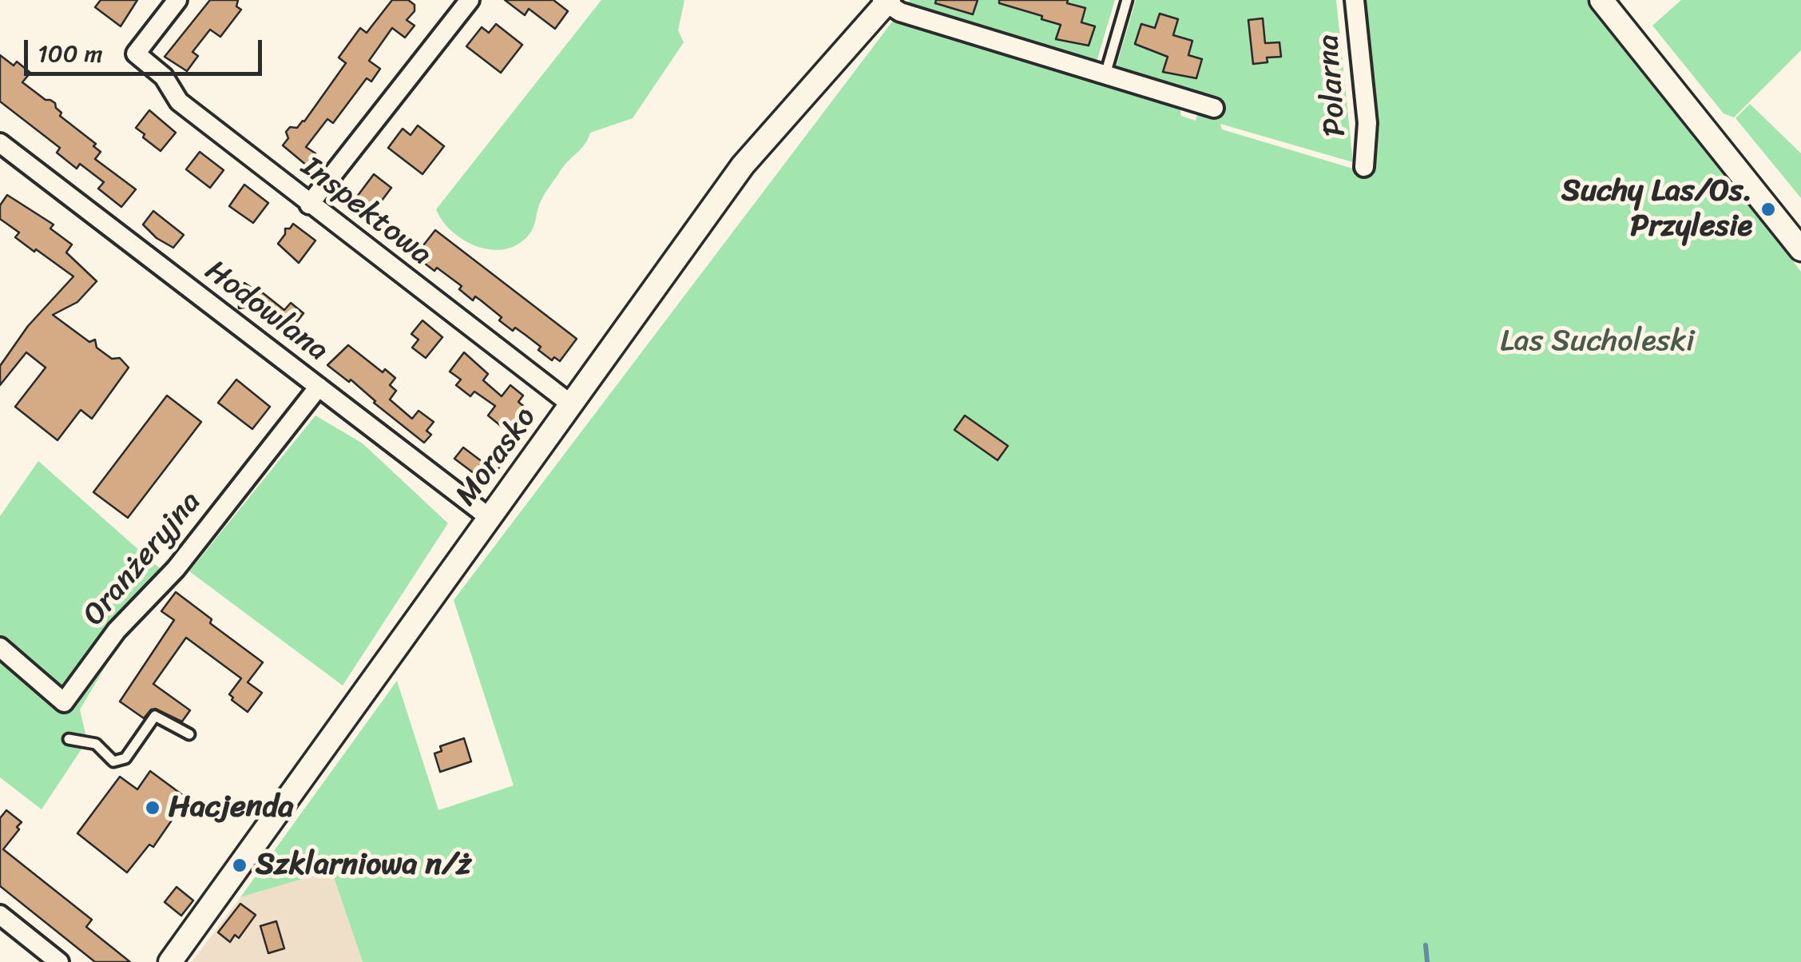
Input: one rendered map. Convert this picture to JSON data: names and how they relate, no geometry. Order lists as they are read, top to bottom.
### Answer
{
  "streets": {
    "street": [
      "Polarna",
      "Inspektowa",
      "Hodowlana",
      "Morasko",
      "Oranżeryjna"
    ]
  },
  "crossings": [
    ["Inspektowa", "Morasko"],
    ["Hodowlana", "Morasko"],
    ["Hodowlana", "Oranżeryjna"]
  ],
  "parks": ["Las Sucholeski"],
  "places": ["Suchy Las/Os. Przylesie", "Hacjenda", "Szklarniowa n/ż"],
  "scale_bar": "100 m"
}
